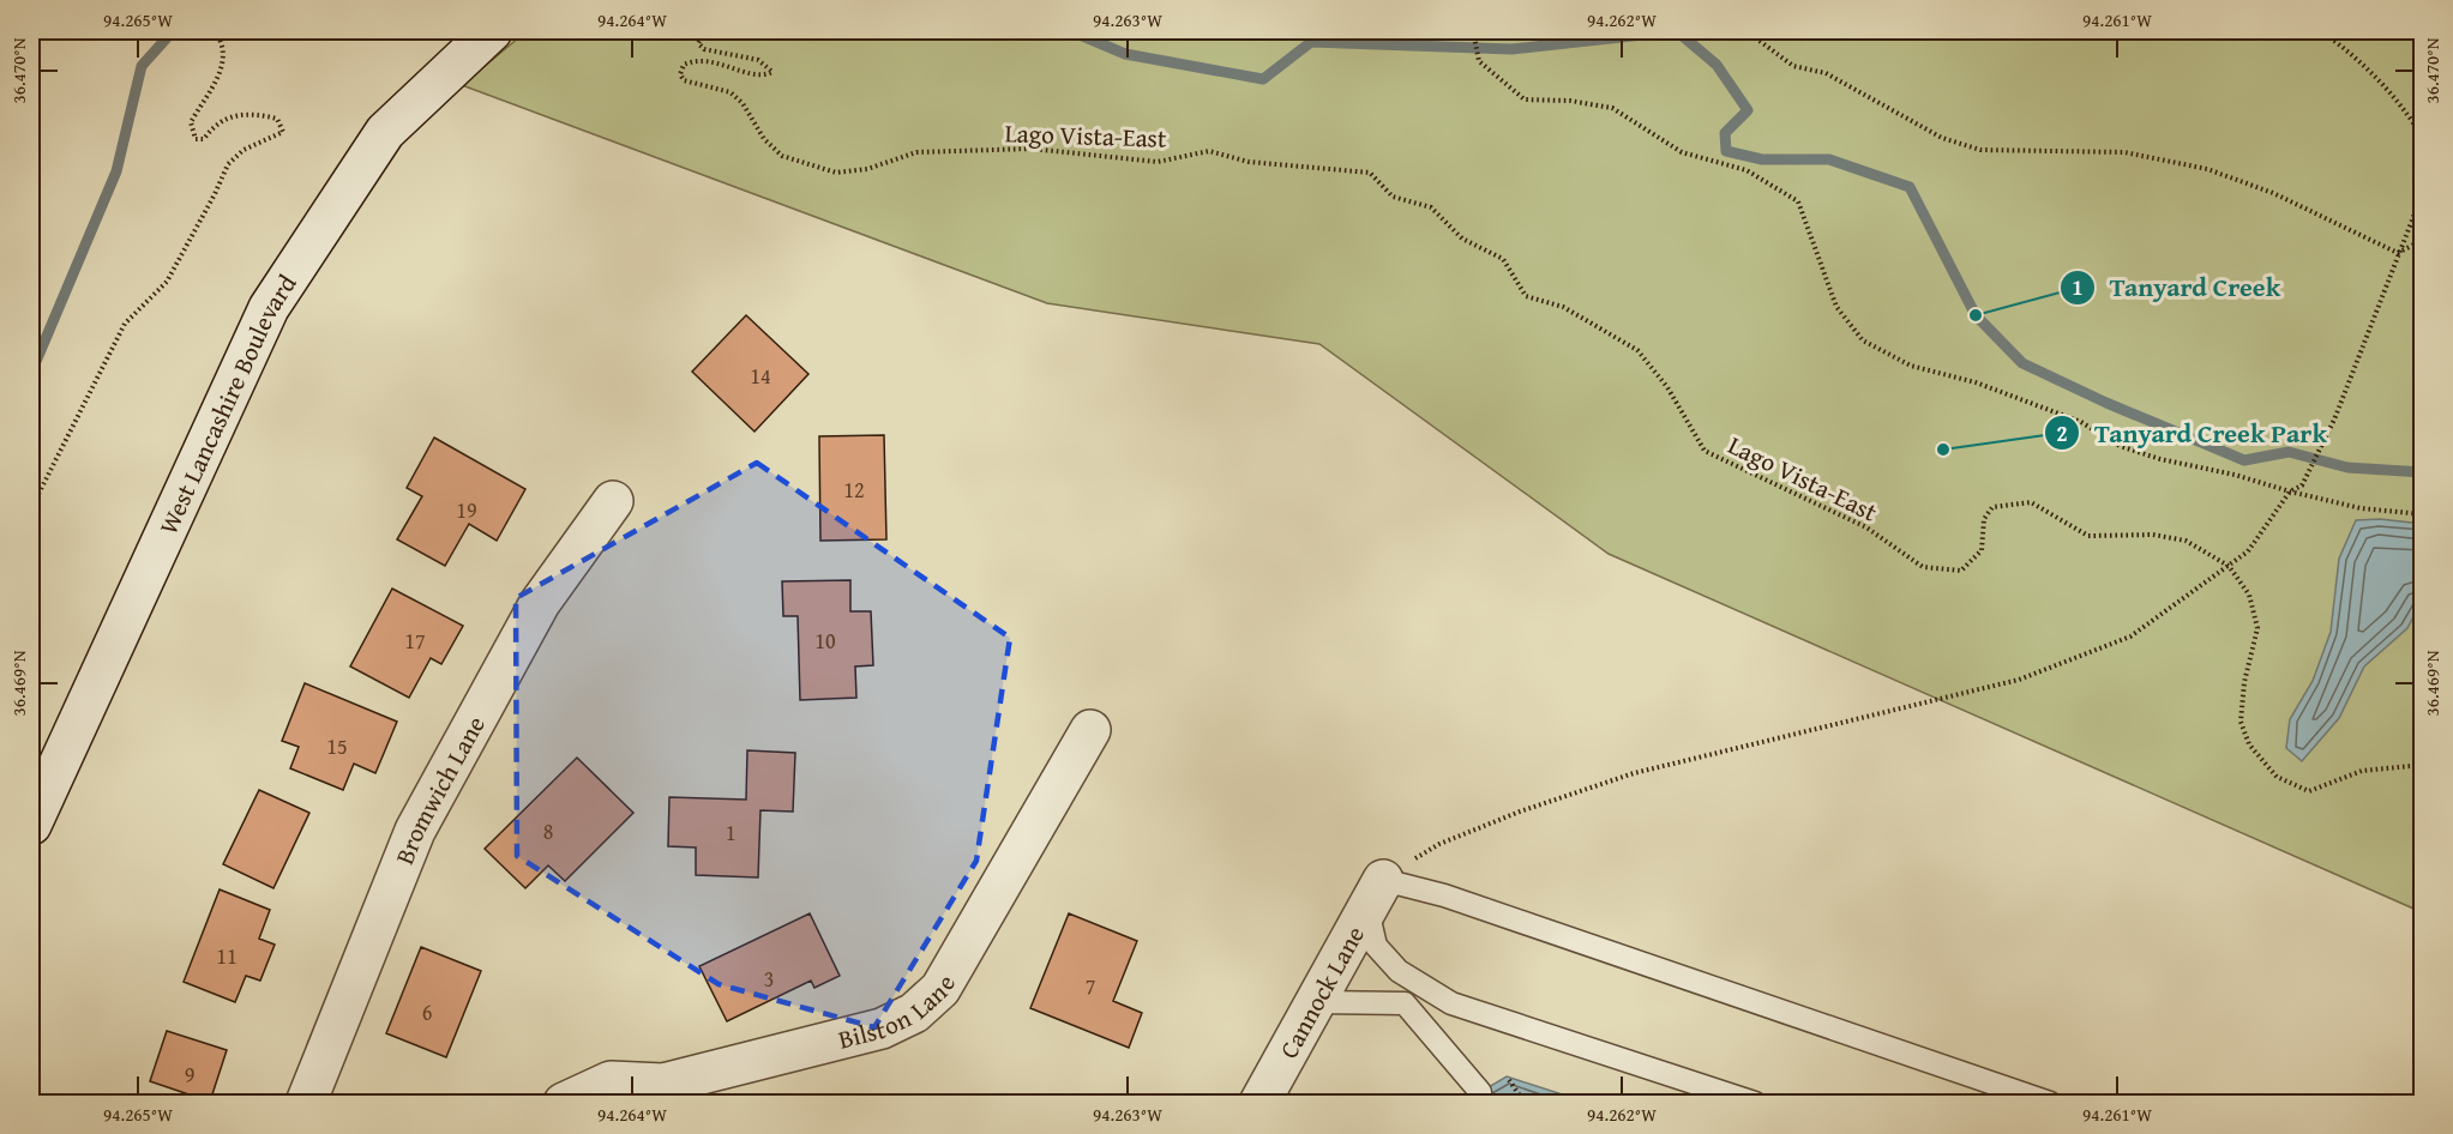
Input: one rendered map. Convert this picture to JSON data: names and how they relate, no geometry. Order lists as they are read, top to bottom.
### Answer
{
  "streets": {
    "street": [
      "West Lancashire Boulevard",
      "Bromwich Lane",
      "Cannock Lane",
      "Bilston Lane"
    ],
    "path": ["Lago Vista-East"]
  },
  "places": ["Tanyard Creek", "Tanyard Creek Park"],
  "house_numbers": [
    "14",
    "12",
    "19",
    "17",
    "10",
    "15",
    "8",
    "1",
    "11",
    "3",
    "7",
    "6",
    "9"
  ],
  "coordinates": [
    "94.265°W",
    "94.264°W",
    "94.263°W",
    "94.262°W",
    "94.261°W",
    "36.470°N",
    "36.469°N"
  ]
}
